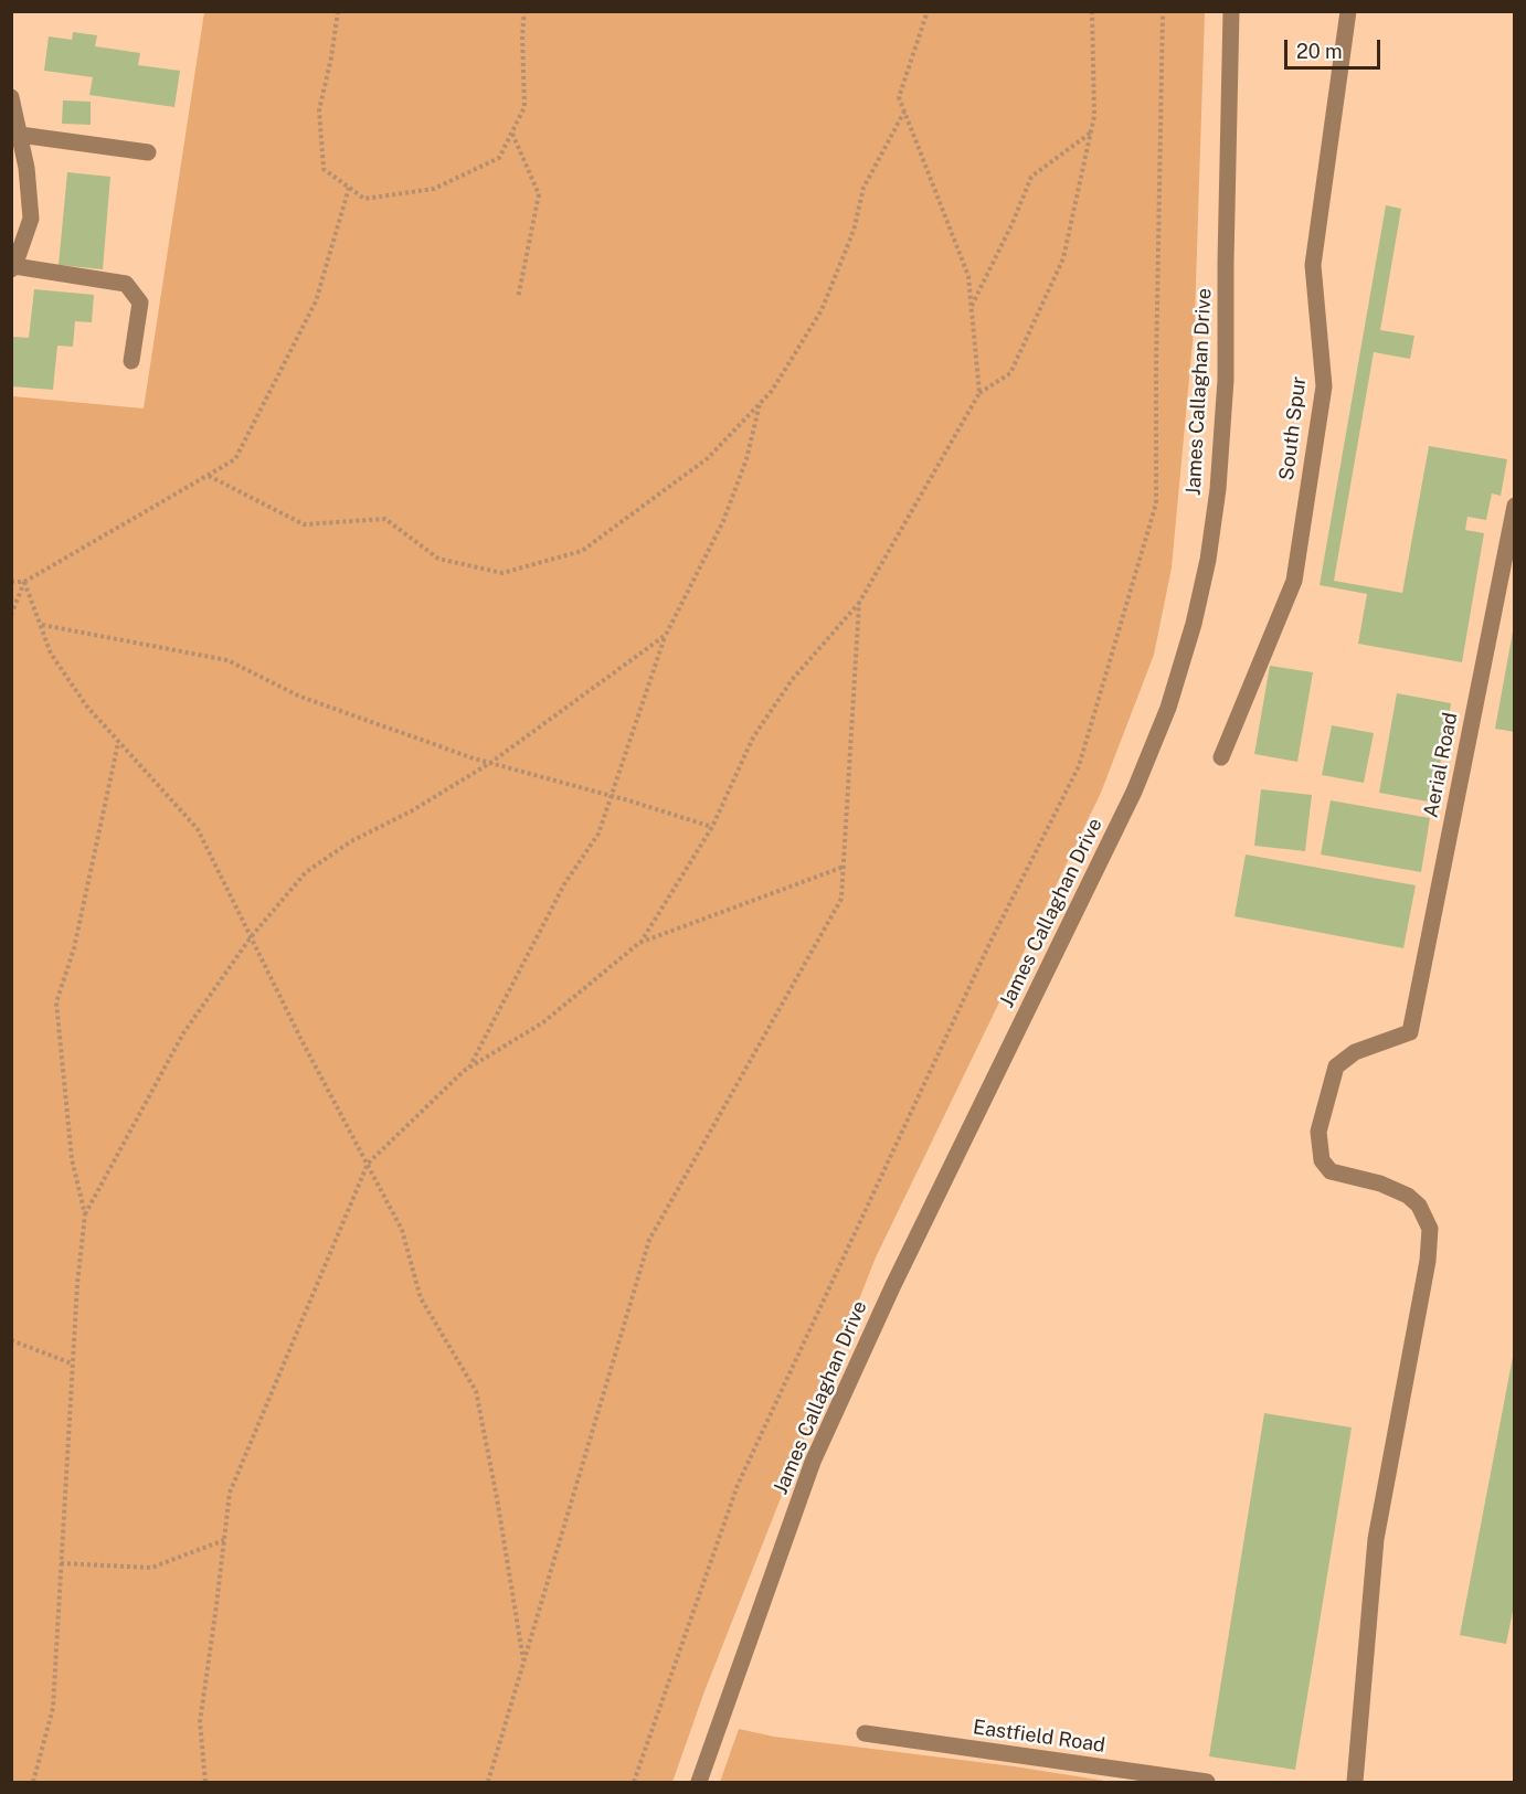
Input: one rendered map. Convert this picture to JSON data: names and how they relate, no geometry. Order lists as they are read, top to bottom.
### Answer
{
  "streets": {
    "street": [
      "James Callaghan Drive",
      "South Spur",
      "Aerial Road",
      "Eastfield Road"
    ]
  },
  "scale_bar": "20 m"
}
